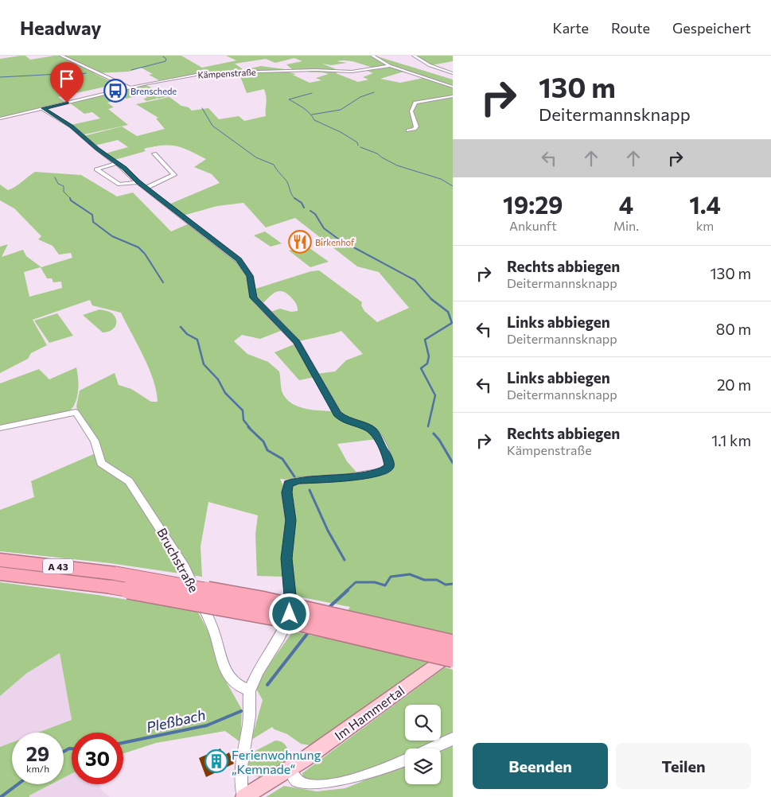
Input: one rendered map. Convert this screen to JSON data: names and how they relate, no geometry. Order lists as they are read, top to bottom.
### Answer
{
  "streets": {
    "highway": ["A 43"],
    "main road": ["Im Hammertal"],
    "street": ["Kämpenstraße", "Bruchstraße"]
  },
  "water": ["Pleßbach"],
  "places": {
    "bus stop": ["Brenschede"],
    "restaurant": ["Birkenhof"],
    "building": ["Ferienwohnung „Kemnade“"]
  },
  "page": {
    "header": "Headway",
    "nav": ["Karte", "Route", "Gespeichert"],
    "turn": ["130 m", "Deitermannsknapp"],
    "eta": [
      "19:29",
      "Ankunft",
      "4",
      "Min.",
      "1.4",
      "km"
    ],
    "list": [
      {
        "name": "Rechts abbiegen",
        "note": "Deitermannsknapp",
        "value": "130 m"
      },
      {
        "name": "Links abbiegen",
        "note": "Deitermannsknapp",
        "value": "80 m"
      },
      {
        "name": "Links abbiegen",
        "note": "Deitermannsknapp",
        "value": "20 m"
      },
      {
        "name": "Rechts abbiegen",
        "note": "Kämpenstraße",
        "value": "1.1 km"
      }
    ],
    "speed": "29 km/h",
    "limit": "30",
    "buttons": ["Beenden", "Teilen"]
  }
}
